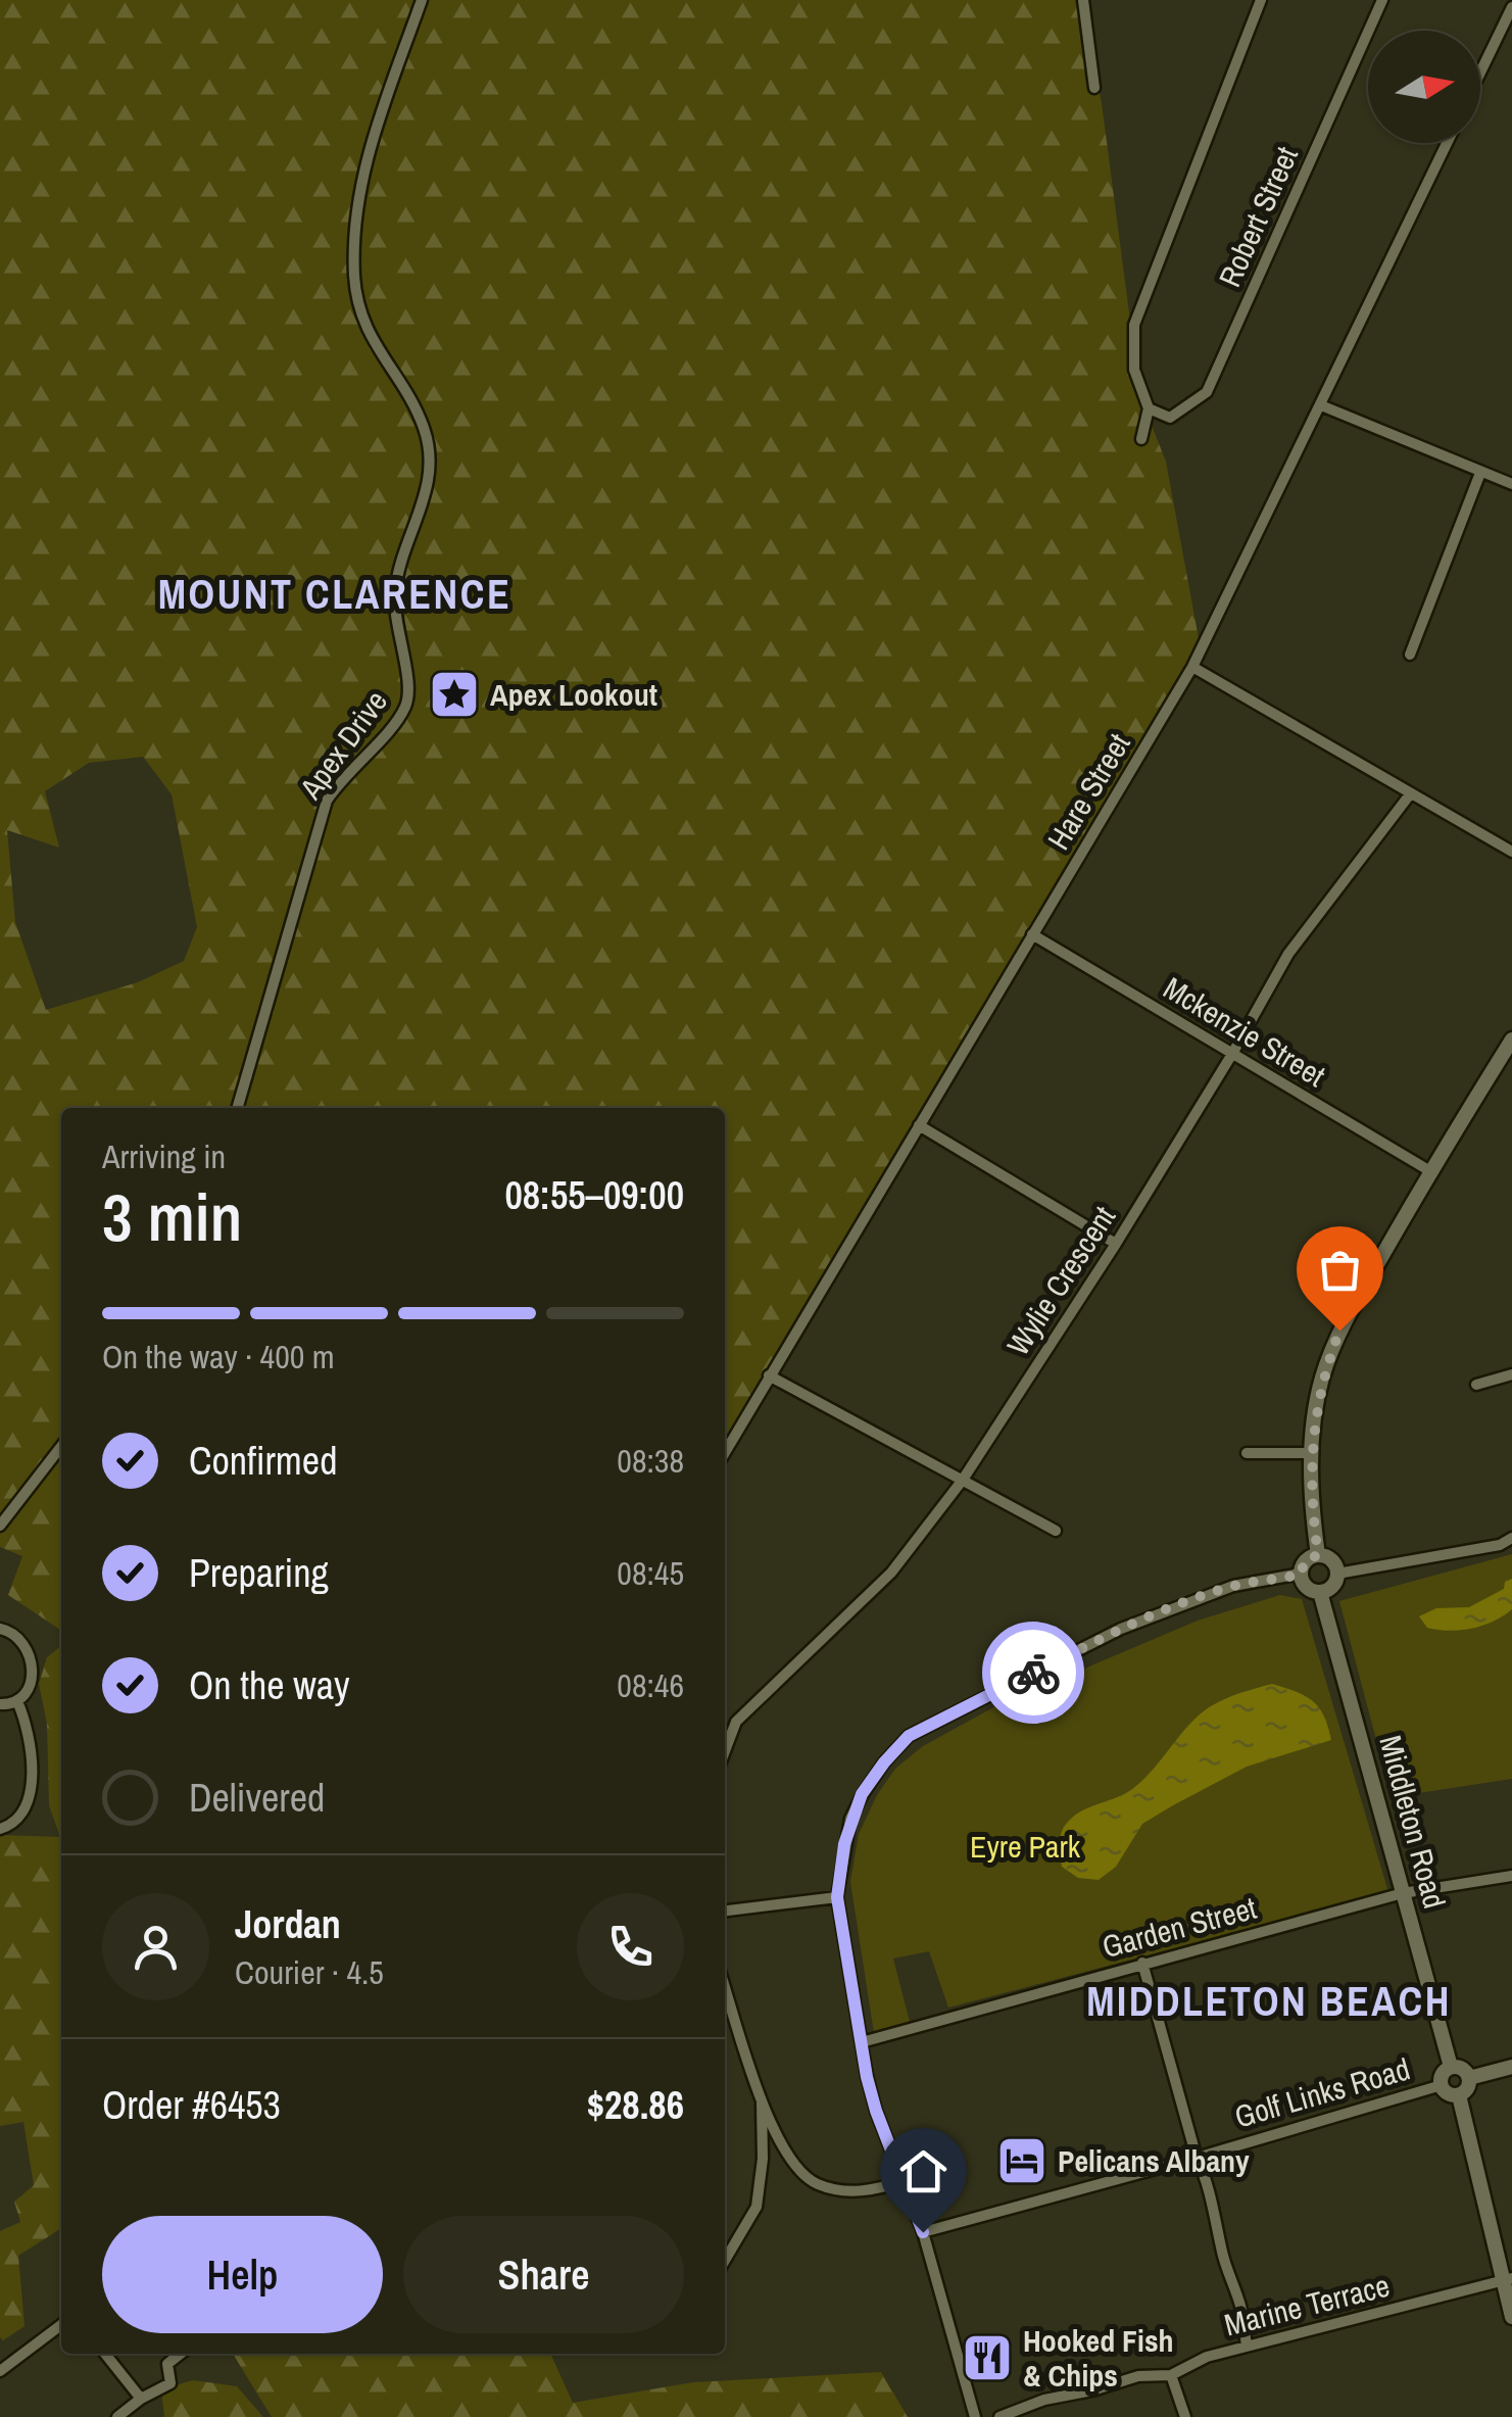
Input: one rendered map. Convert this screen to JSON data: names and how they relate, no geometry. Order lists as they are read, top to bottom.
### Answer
{
  "streets": {
    "main road": ["Middleton Road"],
    "street": [
      "Robert Street",
      "Apex Drive",
      "Hare Street",
      "Mckenzie Street",
      "Wylie Crescent",
      "Garden Street",
      "Golf Links Road",
      "Marine Terrace"
    ]
  },
  "crossings": [
    ["Hare Street", "Mckenzie Street"],
    ["Mckenzie Street", "Wylie Crescent"],
    ["Middleton Road", "Garden Street"],
    ["Middleton Road", "Golf Links Road"]
  ],
  "districts": ["MOUNT CLARENCE", "MIDDLETON BEACH"],
  "parks": ["Eyre Park"],
  "places": {
    "place": ["Apex Lookout"],
    "hotel": ["Pelicans Albany"],
    "restaurant": ["Hooked Fish & Chips"]
  },
  "north": "right",
  "page": {
    "heading": ["3 min", "Arriving in", "08:55–09:00"],
    "panel": [
      "Jordan",
      "Courier · 4.5",
      "Order #6453",
      "$28.86"
    ],
    "bar": "On the way · 400 m",
    "list": [
      ["Confirmed", "08:38"],
      ["Preparing", "08:45"],
      ["On the way", "08:46"],
      "Delivered"
    ],
    "buttons": ["Help", "Share"]
  }
}
